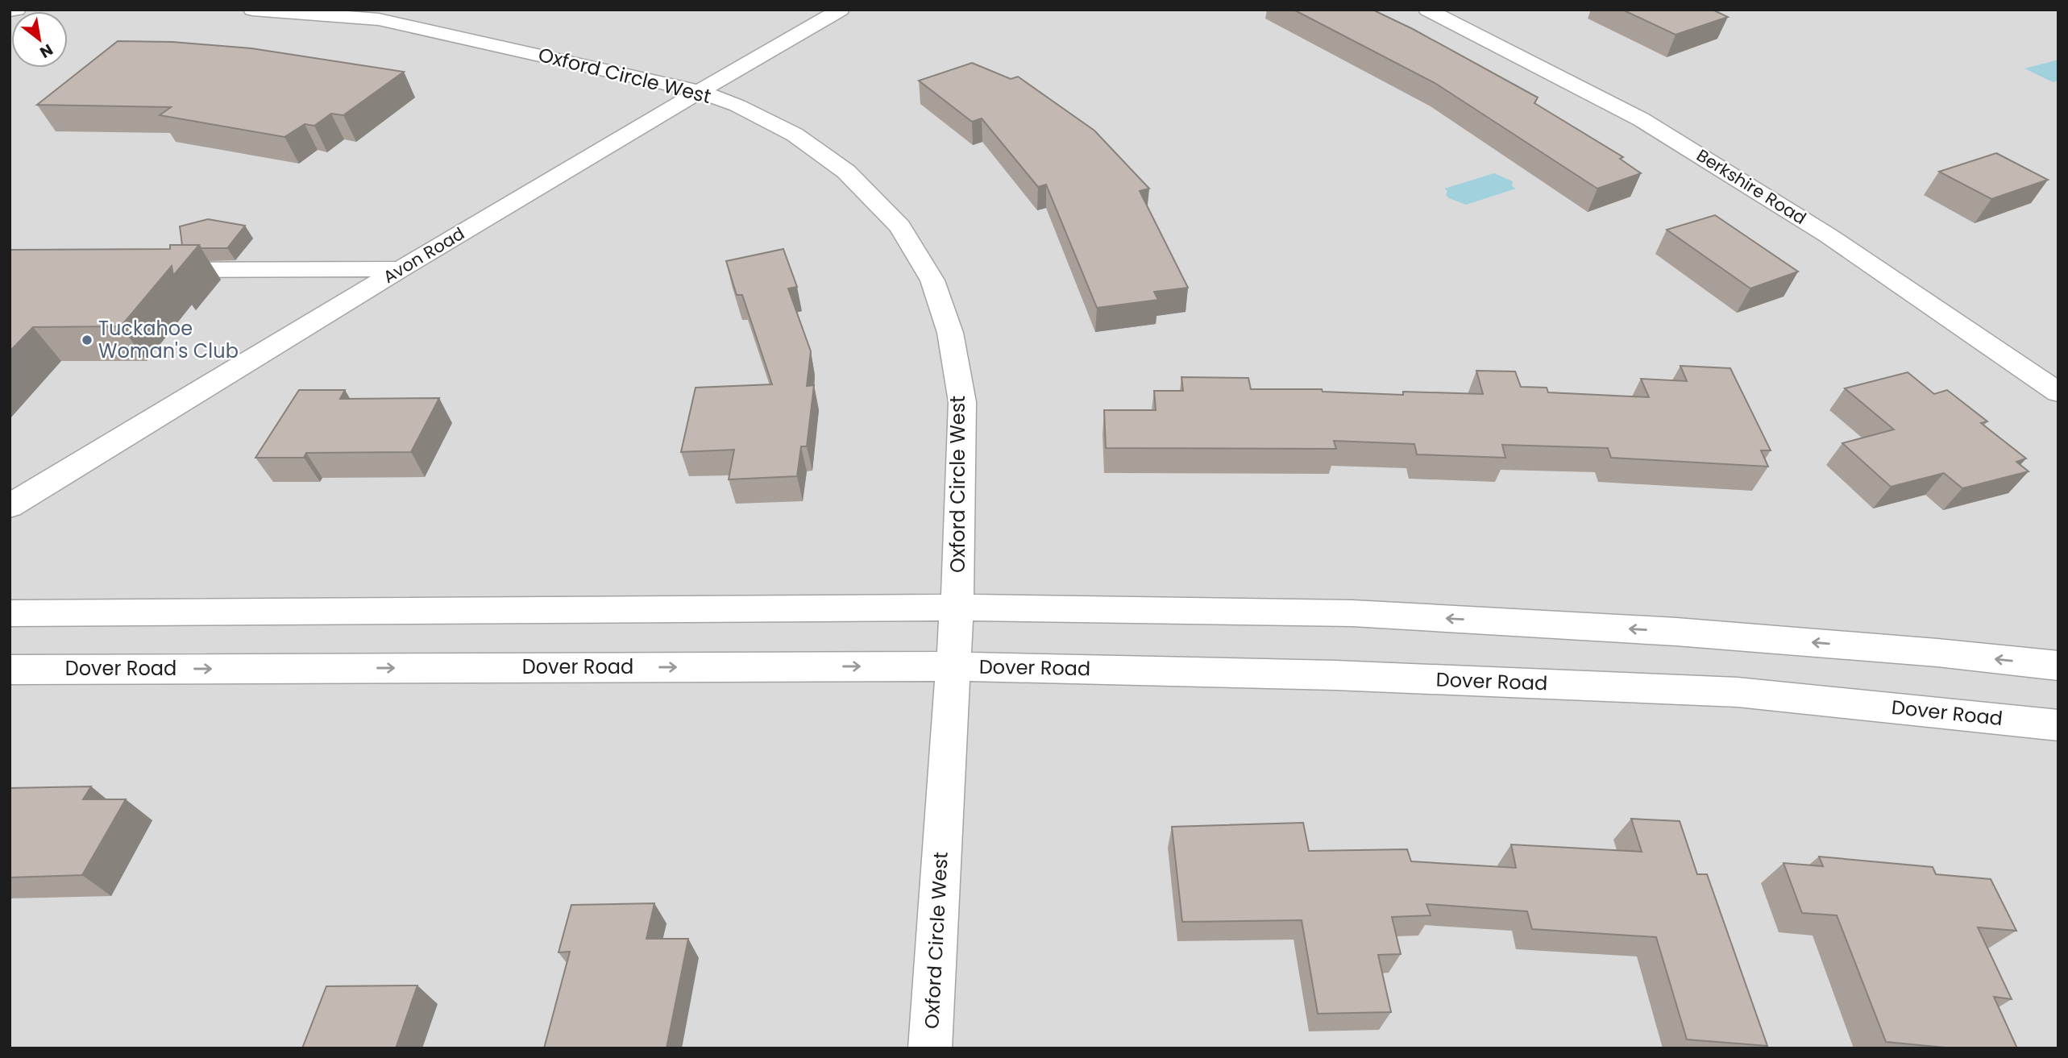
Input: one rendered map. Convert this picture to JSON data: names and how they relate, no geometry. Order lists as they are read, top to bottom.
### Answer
{
  "streets": {
    "street": [
      "Oxford Circle West",
      "Berkshire Road",
      "Avon Road",
      "Dover Road"
    ]
  },
  "crossings": [
    ["Oxford Circle West", "Avon Road"],
    ["Oxford Circle West", "Dover Road"]
  ],
  "places": ["Tuckahoe Woman's Club"],
  "north": "bottom right"
}
